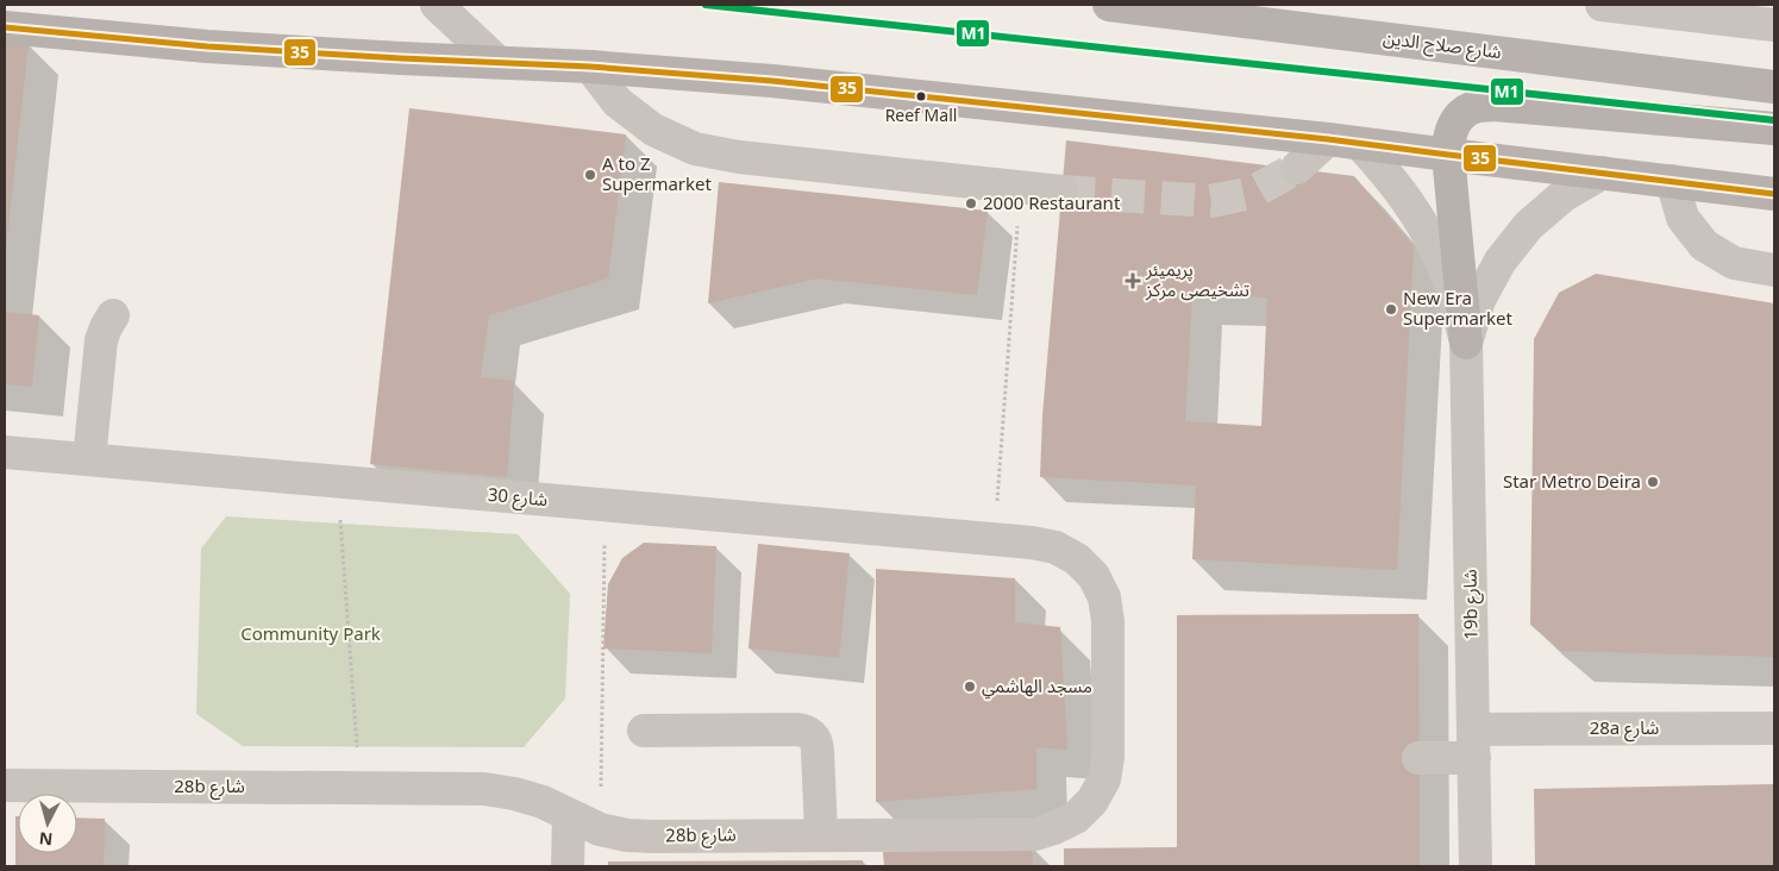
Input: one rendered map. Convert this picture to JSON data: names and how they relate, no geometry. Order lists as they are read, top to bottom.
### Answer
{
  "streets": {
    "main road": ["شارع صلاح الدين"],
    "street": [
      "شارع 30",
      "19b شارع",
      "28a شارع",
      "28b شارع"
    ]
  },
  "crossings": [
    ["شارع 30", "28b شارع"],
    ["19b شارع", "28a شارع"]
  ],
  "parks": ["Community Park"],
  "places": {
    "other": [
      "Reef Mall",
      "A to Z Supermarket",
      "2000 Restaurant",
      "New Era Supermarket",
      "Star Metro Deira",
      "مسجد الهاشمي"
    ],
    "health": ["پریمیئر تشخیصی مرکز"]
  },
  "lines": ["transit line M1", "transit line 35"],
  "north": "bottom"
}
